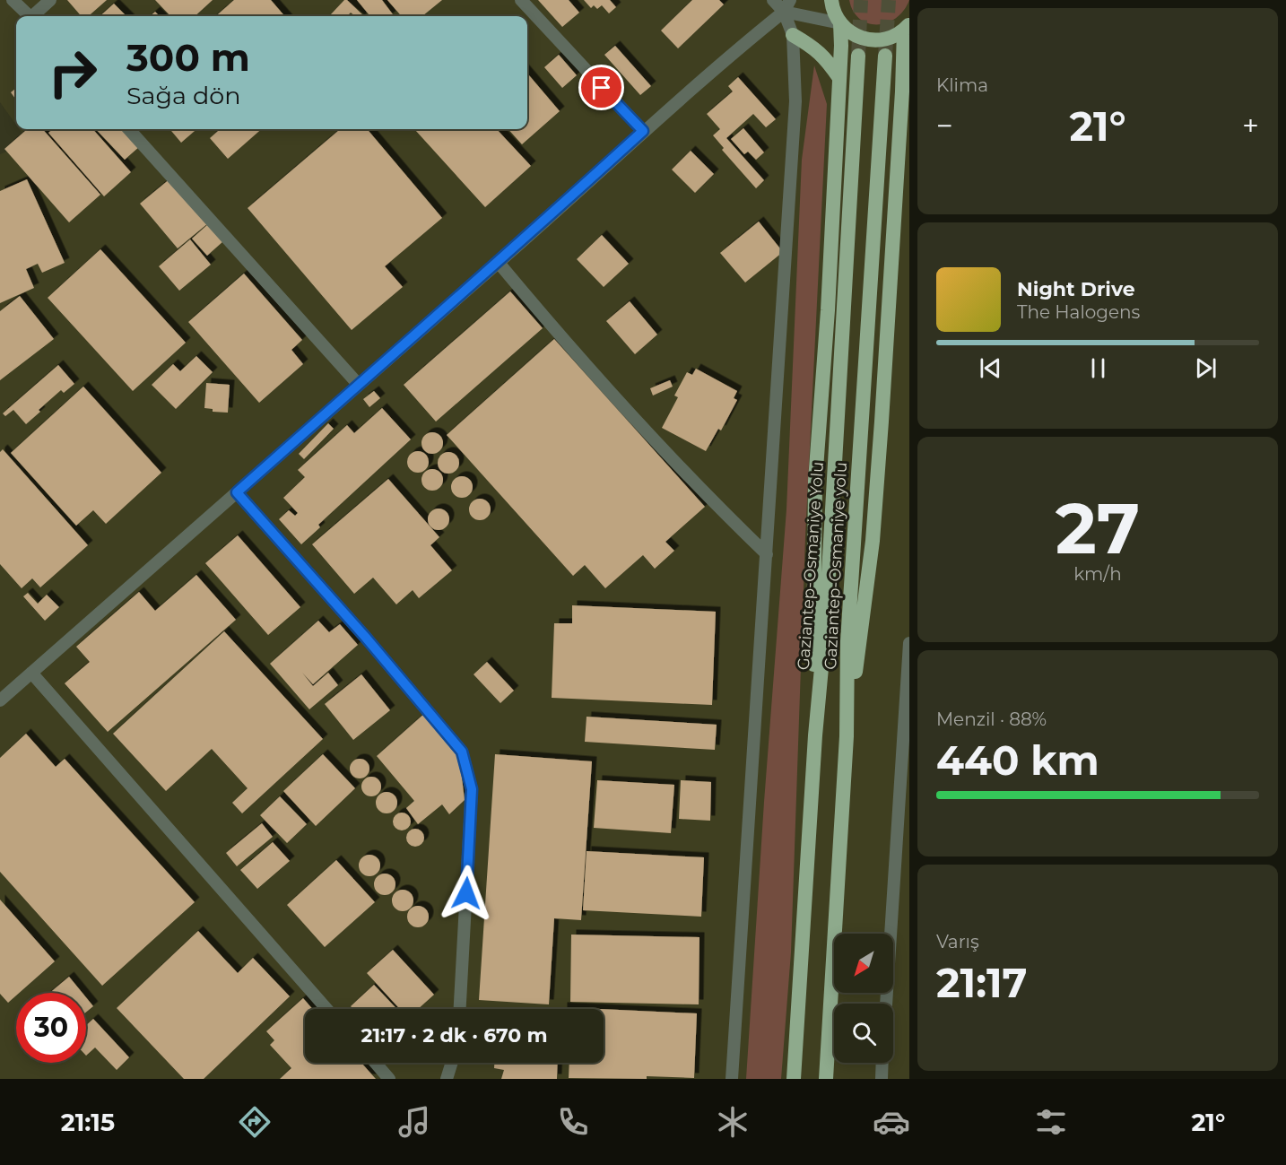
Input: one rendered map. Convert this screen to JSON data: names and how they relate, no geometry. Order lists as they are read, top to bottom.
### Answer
{
  "streets": {
    "highway": ["Gaziantep-Osmaniye Yolu", "Gaziantep-Osmaniye yolu"]
  },
  "north": "bottom left",
  "page": {
    "tile": [
      "Klima",
      ["27", "km/h"],
      ["Menzil · 88%", "440 km"],
      ["Varış", "21:17"]
    ],
    "turn": ["300 m", "Sağa dön"],
    "heat": ["−", "21°", "+"],
    "song": ["Night Drive", "The Halogens"],
    "limit": "30",
    "trip": "21:17 · 2 dk · 670 m",
    "tabs": ["21:15", "21°"]
  }
}
